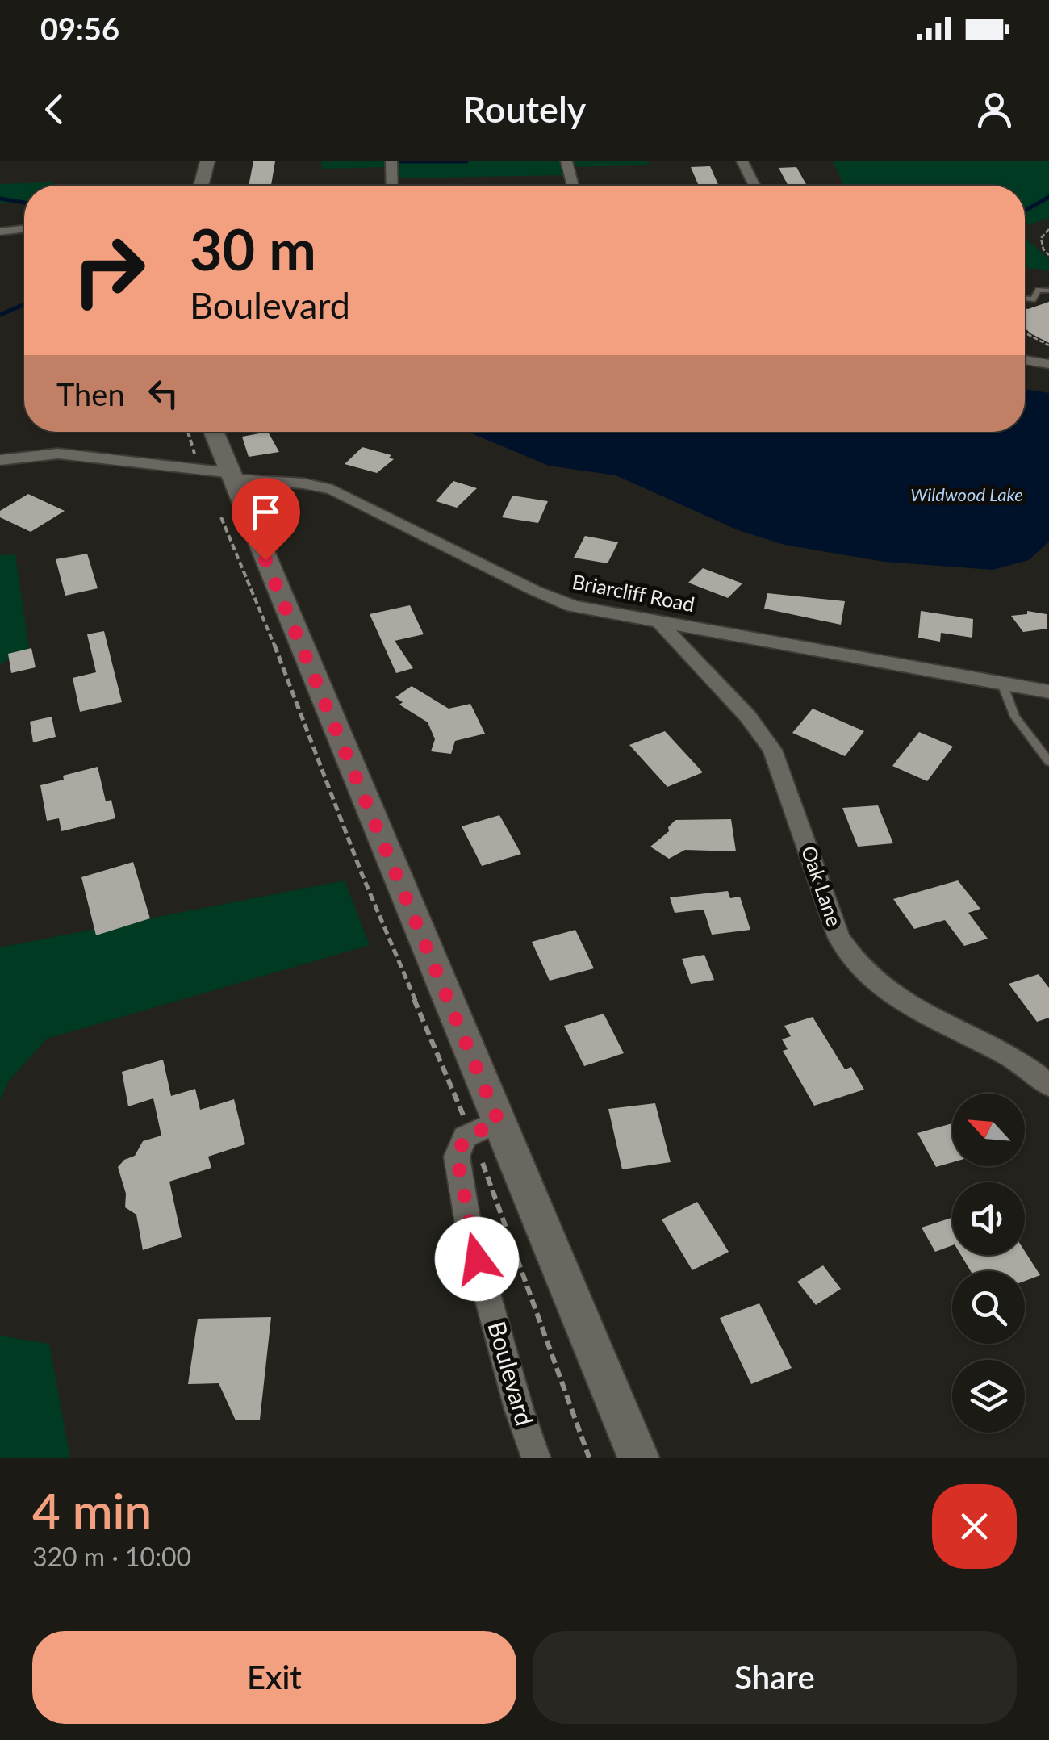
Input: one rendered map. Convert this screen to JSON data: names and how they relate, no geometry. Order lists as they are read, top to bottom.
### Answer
{
  "streets": {
    "street": ["Briarcliff Road", "Oak Lane", "Boulevard"]
  },
  "crossings": [
    ["Briarcliff Road", "Oak Lane"]
  ],
  "water": ["Wildwood Lake"],
  "north": "top left",
  "page": {
    "status": "09:56",
    "header": "Routely",
    "turn": ["30 m", "Boulevard"],
    "then": "Then",
    "heading": ["4 min", "320 m · 10:00"],
    "buttons": ["Exit", "Share"]
  }
}
